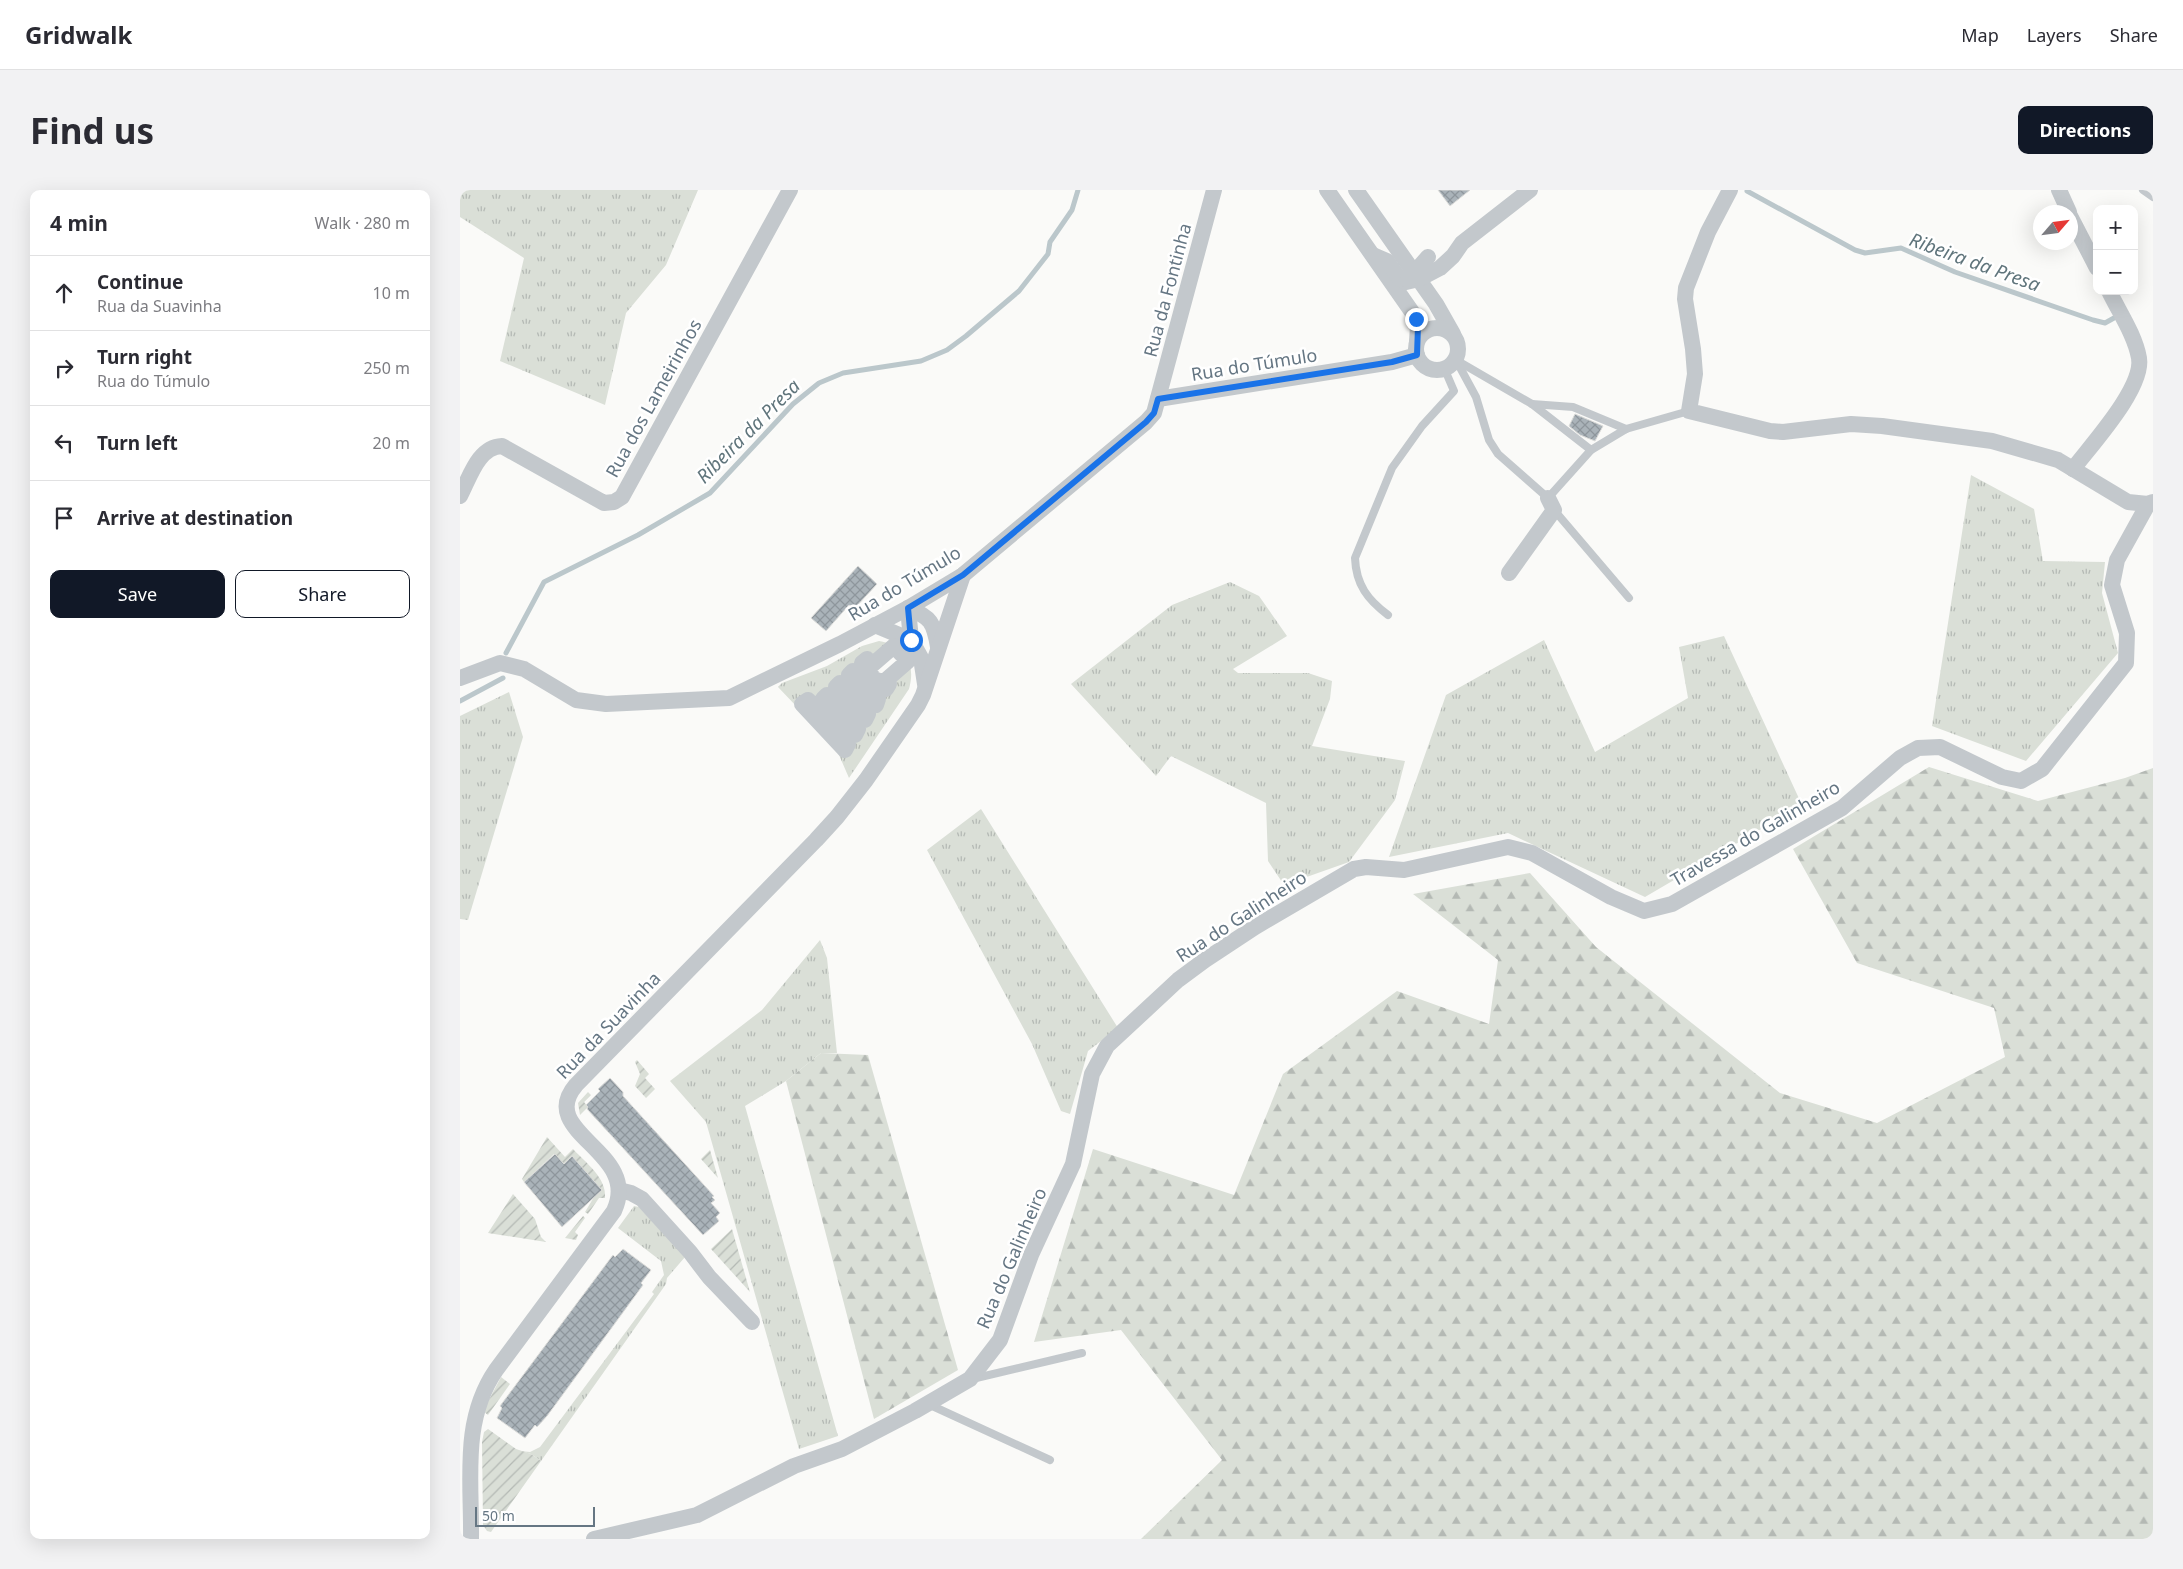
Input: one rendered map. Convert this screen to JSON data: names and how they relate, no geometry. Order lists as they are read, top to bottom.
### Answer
{
  "streets": {
    "street": [
      "Rua da Fontinha",
      "Rua do Túmulo",
      "Rua dos Lameirinhos",
      "Travessa do Galinheiro",
      "Rua do Galinheiro",
      "Rua da Suavinha"
    ]
  },
  "crossings": [
    ["Rua da Fontinha", "Rua do Túmulo"],
    ["Rua do Túmulo", "Rua da Suavinha"],
    ["Travessa do Galinheiro", "Rua do Galinheiro"]
  ],
  "water": ["Ribeira da Presa"],
  "scale_bar": "50 m",
  "north": "top right",
  "page": {
    "header": "Gridwalk",
    "nav": ["Map", "Layers", "Share"],
    "buttons": [
      "Directions",
      ["Save", "Share"]
    ],
    "title": "Find us",
    "heading": ["4 min", "Walk · 280 m"],
    "map_buttons": ["+", "−"],
    "list": [
      ["Continue", "Rua da Suavinha", "10 m"],
      ["Turn right", "Rua do Túmulo", "250 m"],
      ["Turn left", "20 m"],
      "Arrive at destination"
    ],
    "scale": "50 m"
  }
}
